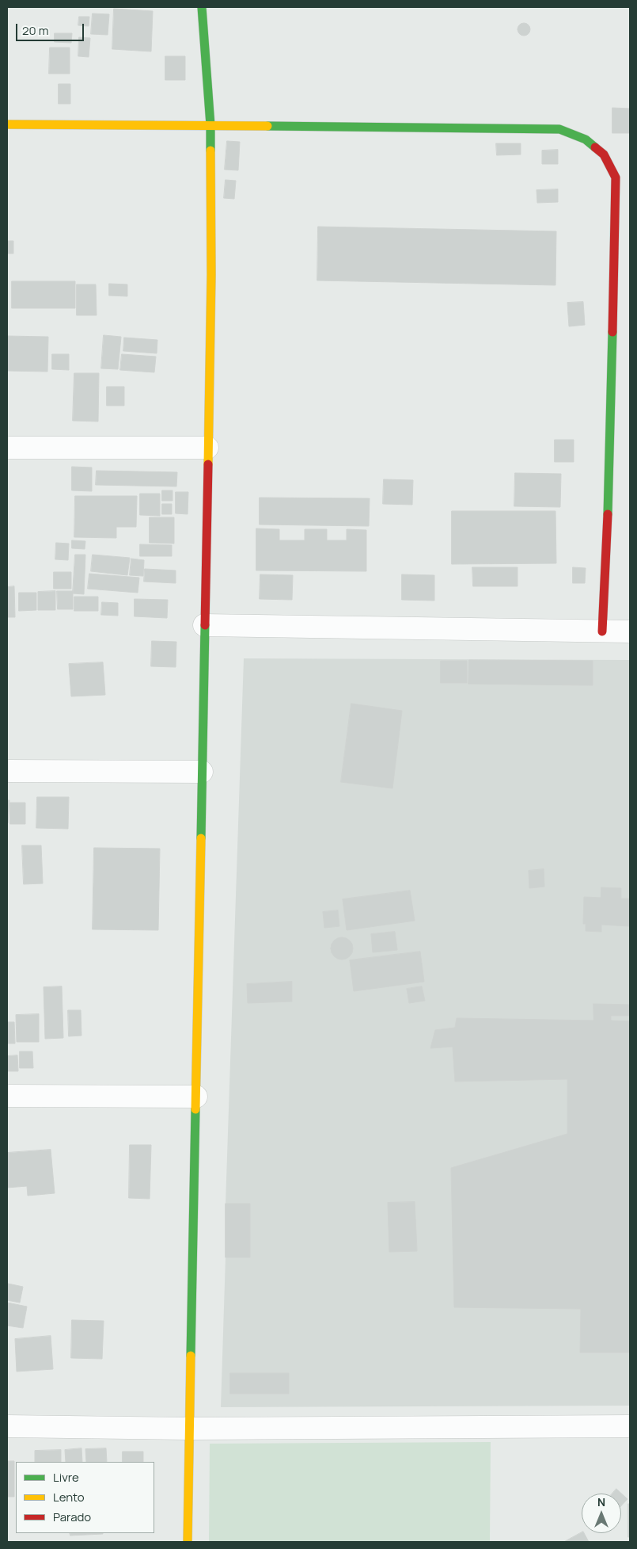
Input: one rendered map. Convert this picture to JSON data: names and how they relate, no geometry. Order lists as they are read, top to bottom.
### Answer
{
  "legend": ["Livre", "Lento", "Parado"],
  "scale_bar": "20 m",
  "north": "top"
}
